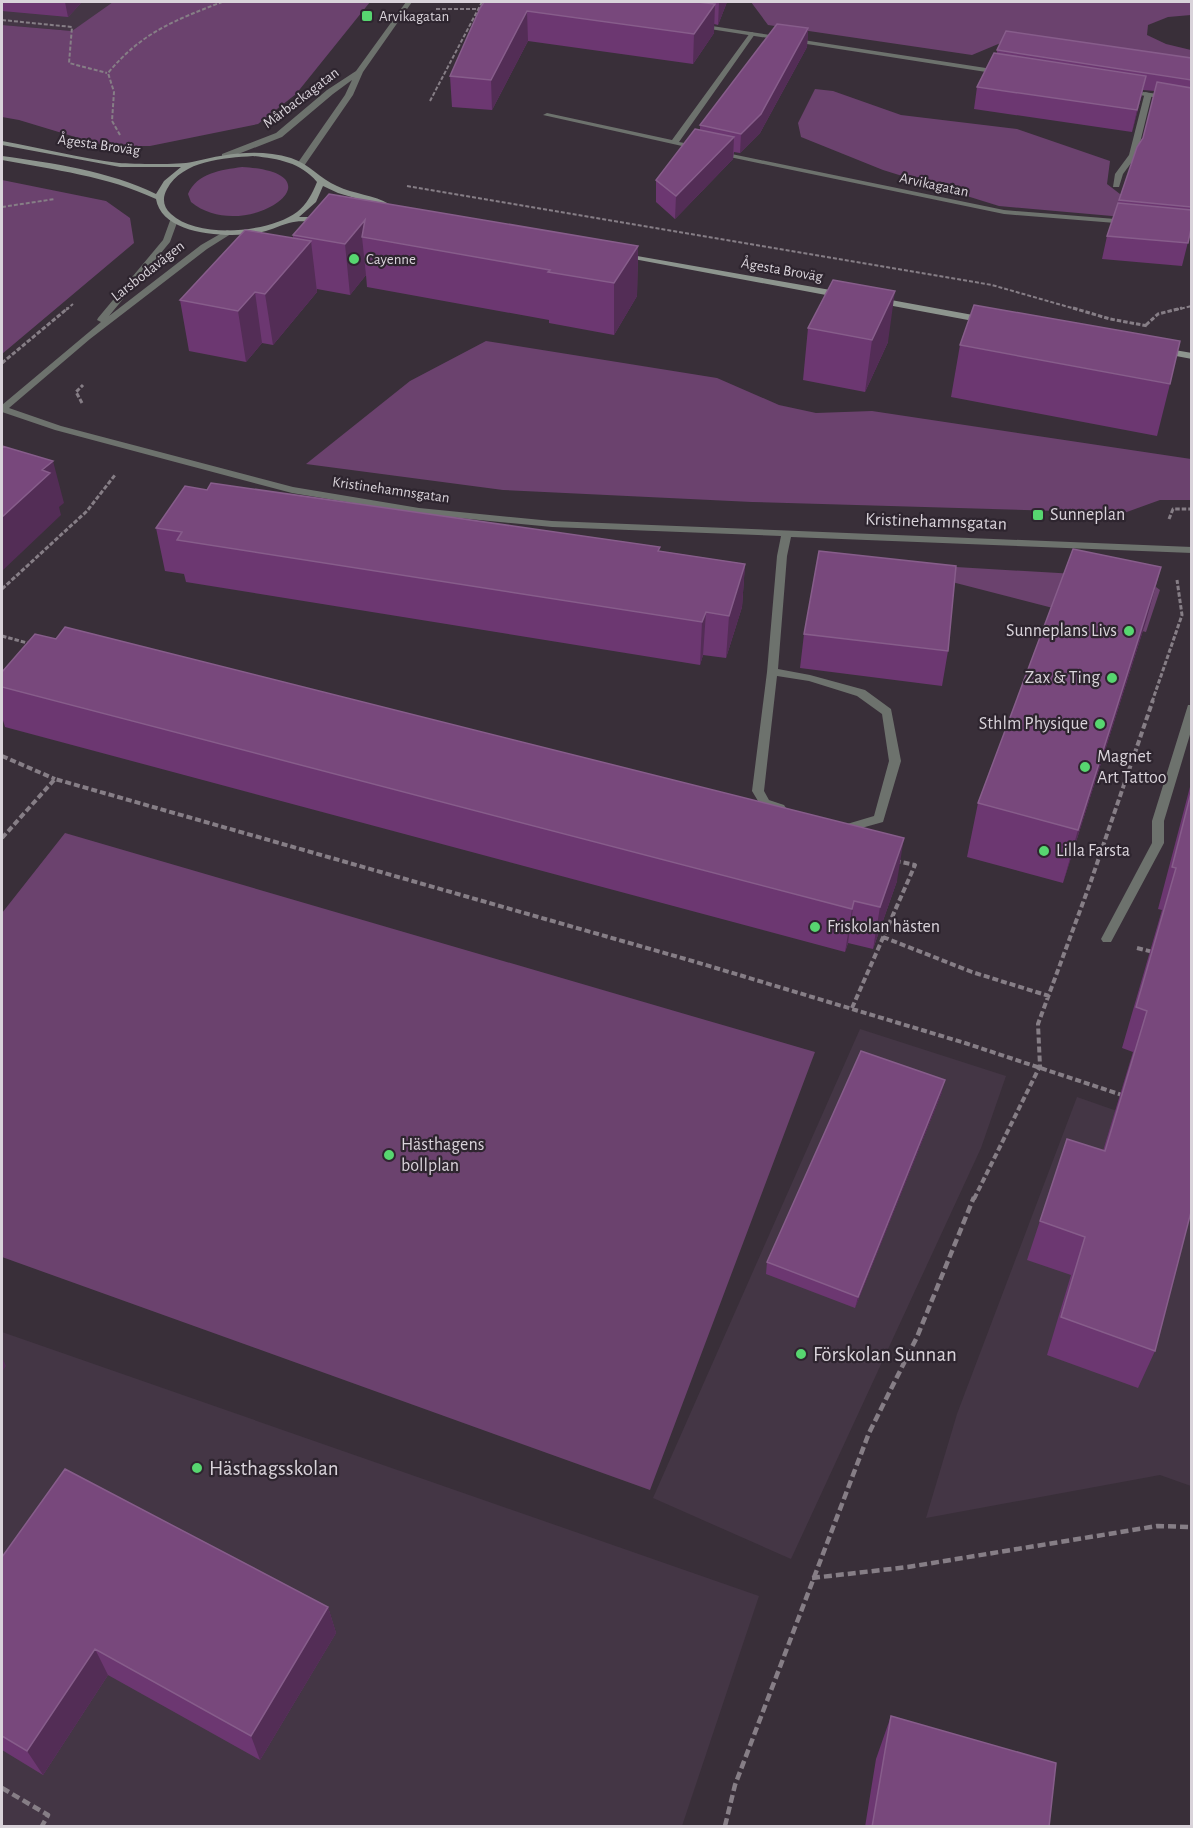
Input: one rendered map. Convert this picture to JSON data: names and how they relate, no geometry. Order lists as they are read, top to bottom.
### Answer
{
  "streets": {
    "main road": ["Ågesta Broväg"],
    "street": [
      "Mårbackagatan",
      "Arvikagatan",
      "Larsbodavägen",
      "Kristinehamnsgatan"
    ]
  },
  "crossings": [
    ["Mårbackagatan", "Ågesta Broväg"],
    ["Larsbodavägen", "Kristinehamnsgatan"]
  ],
  "places": {
    "transit": ["Arvikagatan", "Sunneplan"],
    "other": [
      "Cayenne",
      "Sunneplans Livs",
      "Zax & Ting",
      "Sthlm Physique",
      "Magnet Art Tattoo",
      "Lilla Farsta",
      "Friskolan hästen",
      "Hästhagens bollplan",
      "Förskolan Sunnan",
      "Hästhagsskolan"
    ]
  }
}
